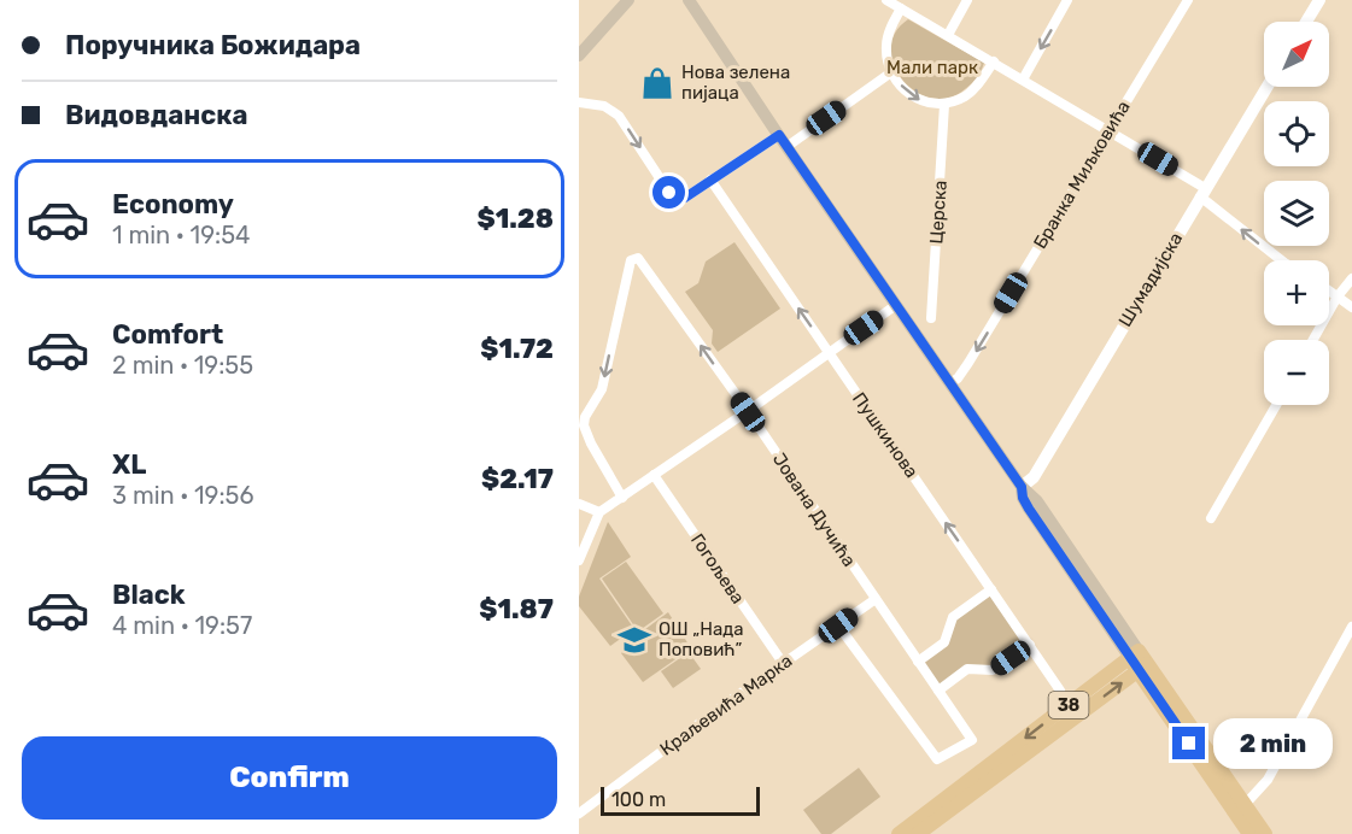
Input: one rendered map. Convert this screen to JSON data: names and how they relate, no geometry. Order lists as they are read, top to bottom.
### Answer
{
  "streets": {
    "main road": ["38"],
    "street": [
      "Бранка Миљковића",
      "Церска",
      "Шумадијска",
      "Пушкинова",
      "Јована Дучића",
      "Гогољева",
      "Краљевића Марка"
    ]
  },
  "crossings": [
    ["Јована Дучића", "Краљевића Марка"],
    ["Гогољева", "Краљевића Марка"]
  ],
  "one_way": ["Бранка Миљковића", "Пушкинова"],
  "parks": ["Мали парк"],
  "places": {
    "shop": ["Нова зелена пијаца"],
    "school or university": ["ОШ „Нада Поповић”"]
  },
  "scale_bar": "100 m",
  "north": "top right",
  "page": {
    "banner": ["Поручника Божидара", "Видовданска"],
    "map_buttons": ["+", "−"],
    "list": [
      {
        "name": "Economy",
        "note": "1 min · 19:54",
        "value": "$1.28"
      },
      {
        "name": "Comfort",
        "note": "2 min · 19:55",
        "value": "$1.72"
      },
      {
        "name": "XL",
        "note": "3 min · 19:56",
        "value": "$2.17"
      },
      {
        "name": "Black",
        "note": "4 min · 19:57",
        "value": "$1.87"
      }
    ],
    "bubble": "2 min",
    "buttons": "Confirm",
    "scale": "100 m"
  }
}
